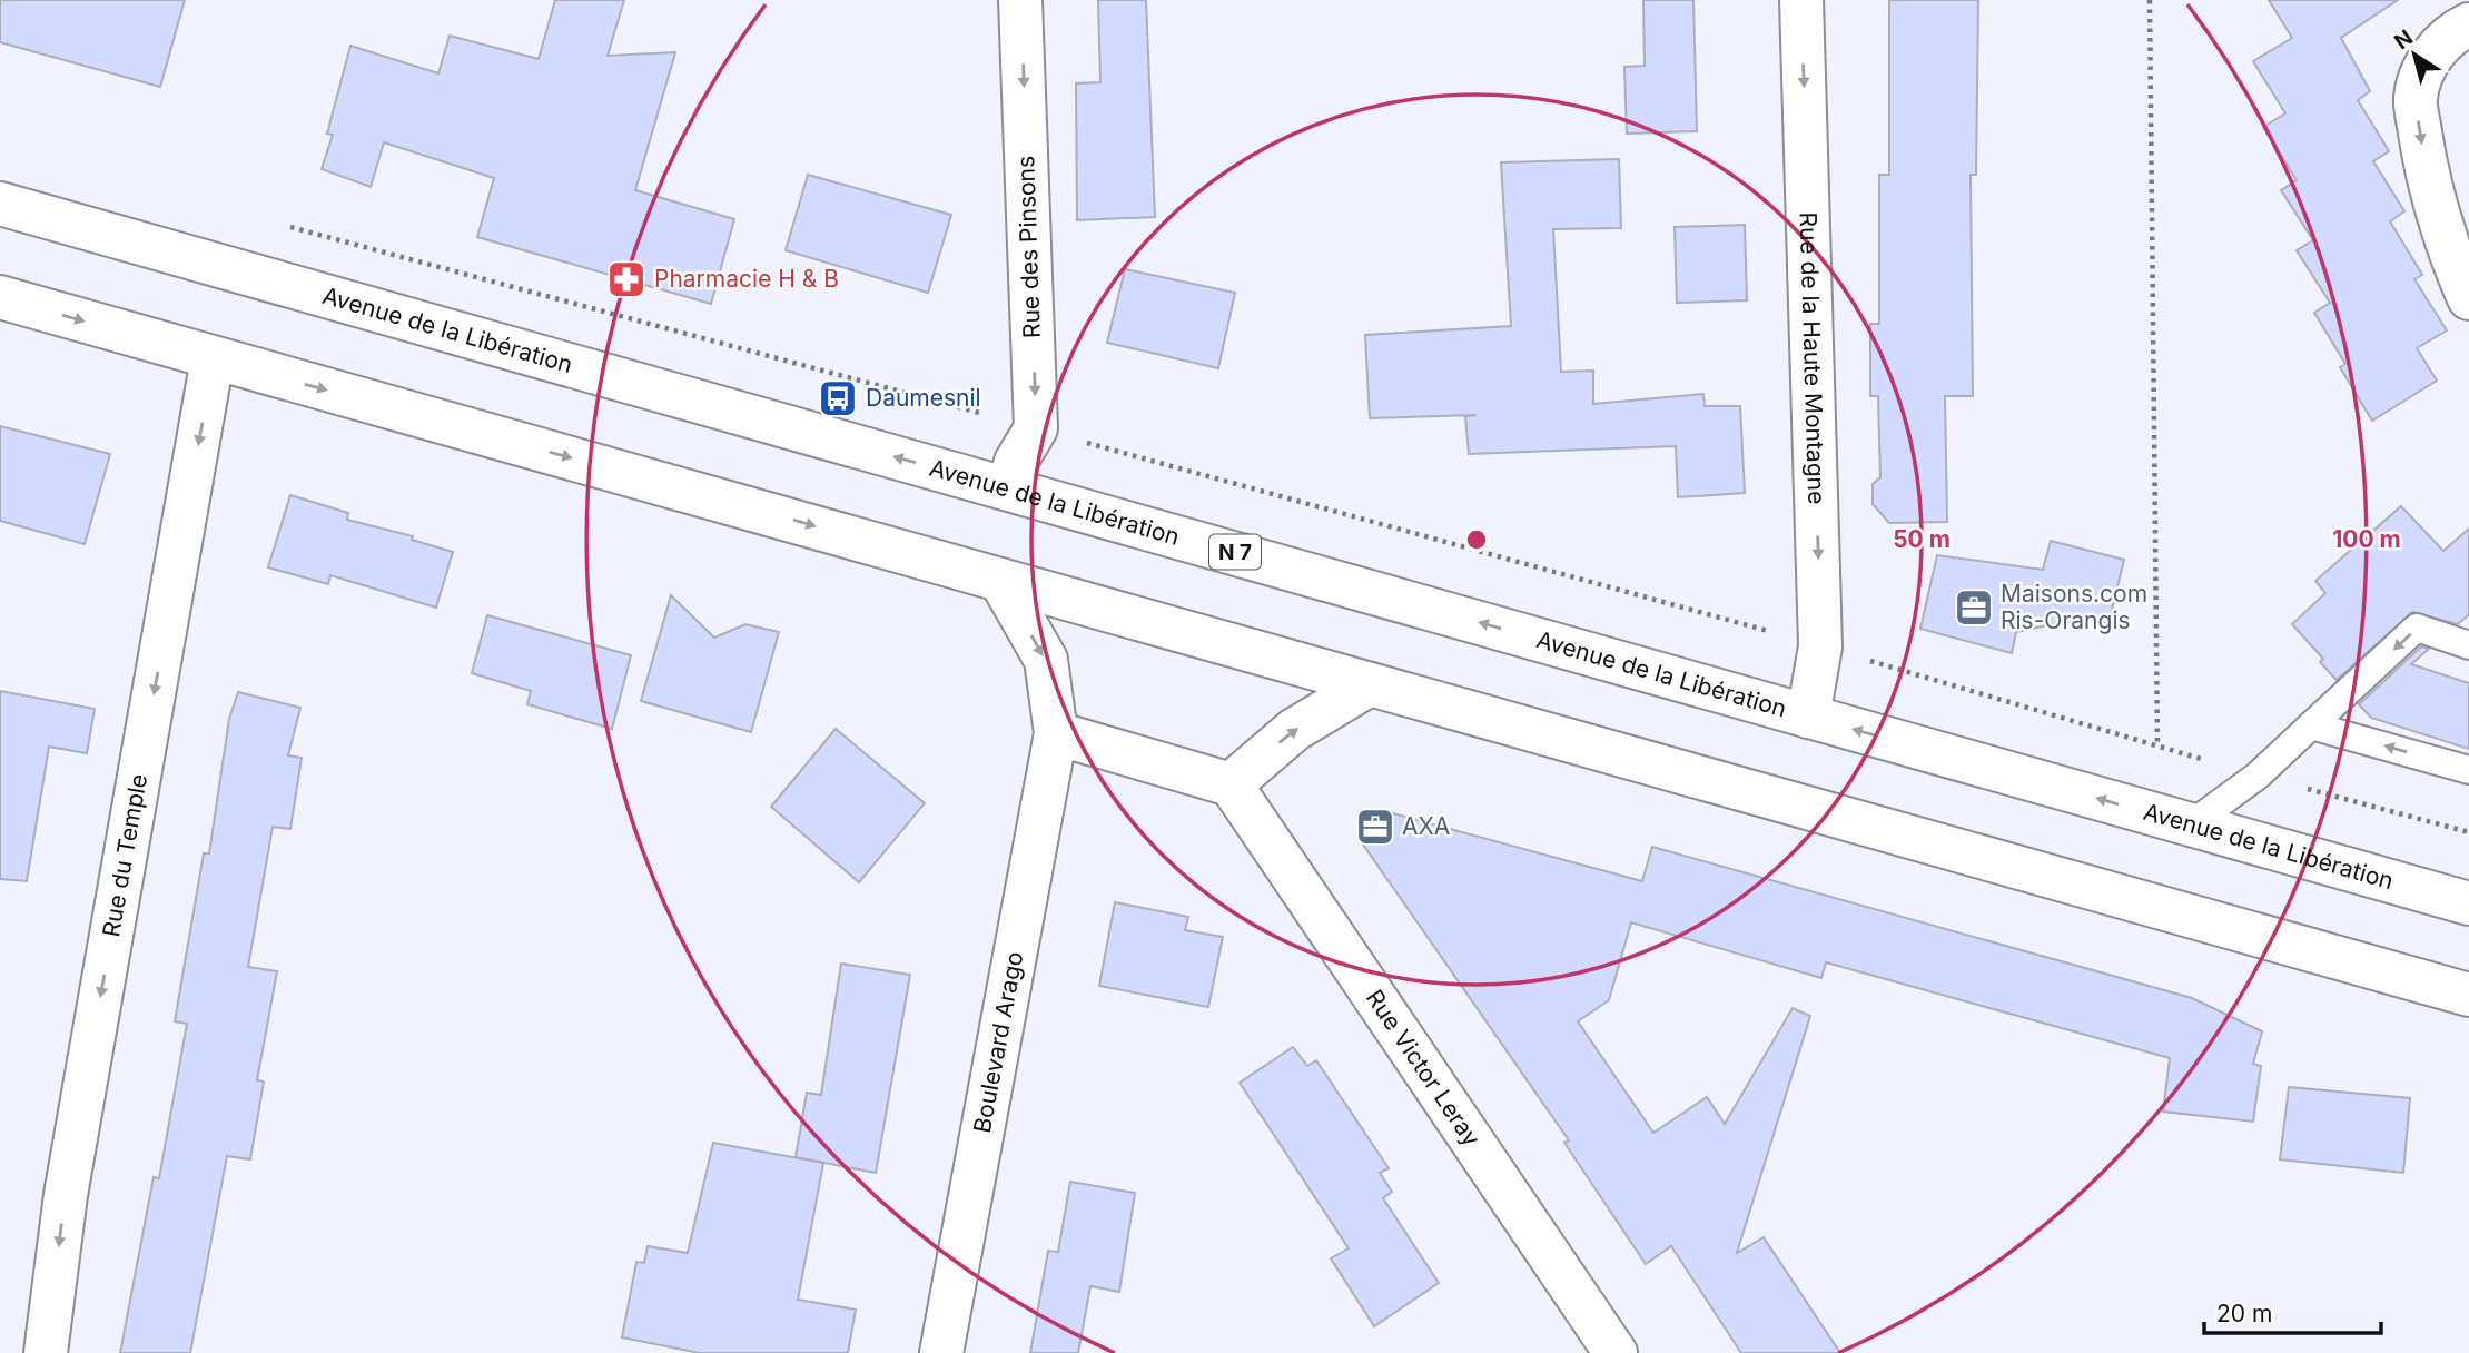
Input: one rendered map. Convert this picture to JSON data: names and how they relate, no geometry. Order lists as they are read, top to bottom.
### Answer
{
  "streets": {
    "main road": [
      "Rue des Pinsons",
      "Avenue de la Libération",
      "Rue de la Haute Montagne",
      "N 7",
      "Rue du Temple",
      "Boulevard Arago",
      "Rue Victor Leray"
    ]
  },
  "crossings": [
    ["Avenue de la Libération", "Rue de la Haute Montagne"]
  ],
  "one_way": ["Rue des Pinsons", "Rue de la Haute Montagne", "Rue du Temple"],
  "places": {
    "pharmacy": ["Pharmacie H & B"],
    "bus stop": ["Daumesnil"],
    "office": ["Maisons.com Ris-Orangis", "AXA"]
  },
  "scale_bar": "20 m",
  "north": "top left",
  "rings": ["50 m", "100 m"]
}
